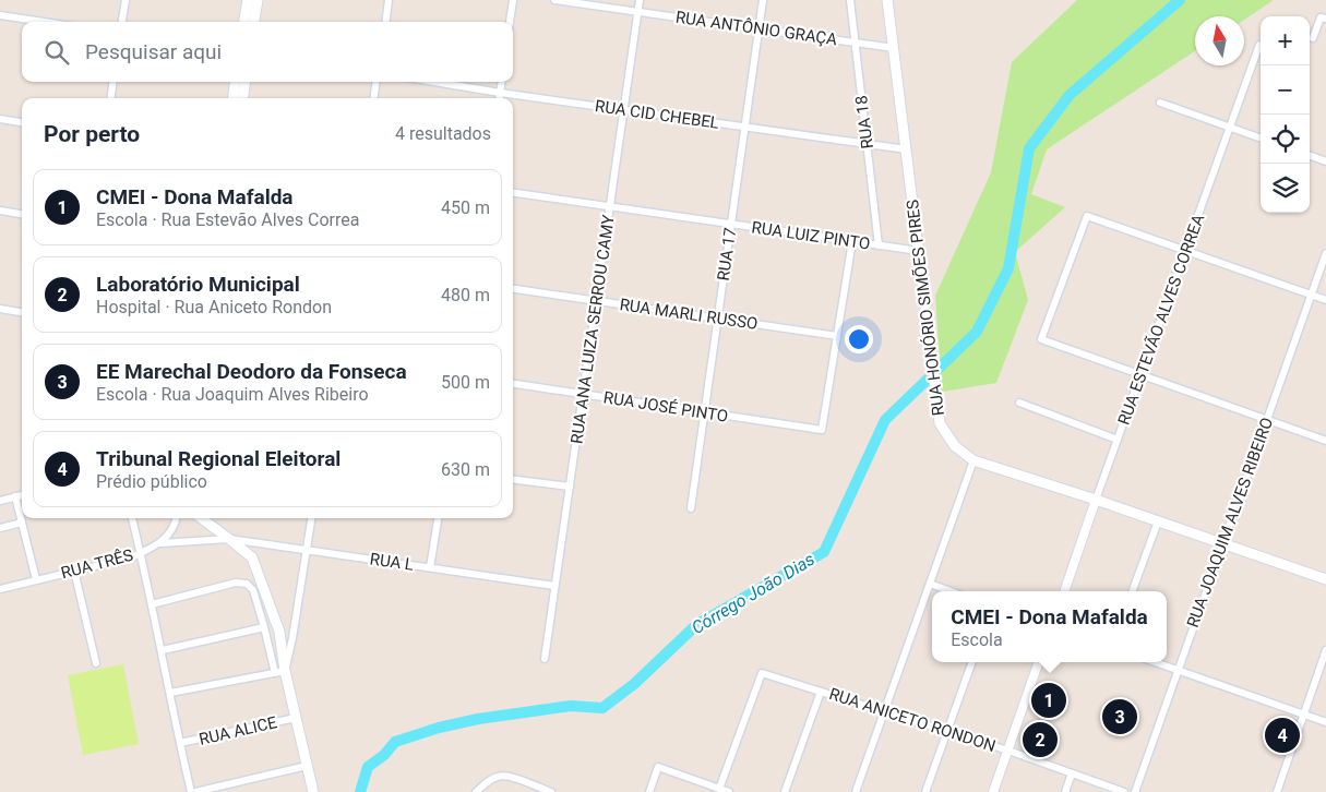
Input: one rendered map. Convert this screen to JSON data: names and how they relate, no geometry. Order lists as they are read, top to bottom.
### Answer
{
  "streets": {
    "main road": ["RUA HONÓRIO SIMÕES PIRES"],
    "street": [
      "RUA ANTÔNIO GRAÇA",
      "RUA CID CHEBEL",
      "RUA 18",
      "RUA LUIZ PINTO",
      "RUA 17",
      "RUA MARLI RUSSO",
      "RUA ESTEVÃO ALVES CORREA",
      "RUA ANA LUIZA SERROU CAMY",
      "RUA JOSÉ PINTO",
      "RUA JOAQUIM ALVES RIBEIRO",
      "RUA L",
      "RUA TRÊS",
      "RUA ANICETO RONDON",
      "RUA ALICE"
    ]
  },
  "crossings": [
    ["RUA ANTÔNIO GRAÇA", "RUA 18"],
    ["RUA ANTÔNIO GRAÇA", "RUA 17"],
    ["RUA ANTÔNIO GRAÇA", "RUA HONÓRIO SIMÕES PIRES"],
    ["RUA ANTÔNIO GRAÇA", "RUA ANA LUIZA SERROU CAMY"],
    ["RUA CID CHEBEL", "RUA 18"],
    ["RUA CID CHEBEL", "RUA 17"],
    ["RUA CID CHEBEL", "RUA HONÓRIO SIMÕES PIRES"],
    ["RUA CID CHEBEL", "RUA ANA LUIZA SERROU CAMY"],
    ["RUA 18", "RUA LUIZ PINTO"],
    ["RUA LUIZ PINTO", "RUA 17"],
    ["RUA LUIZ PINTO", "RUA HONÓRIO SIMÕES PIRES"],
    ["RUA LUIZ PINTO", "RUA ANA LUIZA SERROU CAMY"],
    ["RUA 17", "RUA MARLI RUSSO"],
    ["RUA 17", "RUA JOSÉ PINTO"],
    ["RUA HONÓRIO SIMÕES PIRES", "RUA ESTEVÃO ALVES CORREA"],
    ["RUA HONÓRIO SIMÕES PIRES", "RUA JOAQUIM ALVES RIBEIRO"],
    ["RUA MARLI RUSSO", "RUA ANA LUIZA SERROU CAMY"],
    ["RUA MARLI RUSSO", "RUA JOSÉ PINTO"],
    ["RUA ANA LUIZA SERROU CAMY", "RUA JOSÉ PINTO"],
    ["RUA ANA LUIZA SERROU CAMY", "RUA L"]
  ],
  "water": ["Córrego João Dias"],
  "north": "top",
  "page": {
    "map_buttons": ["+", "−"],
    "search": "Pesquisar aqui",
    "heading": ["Por perto", "4 resultados"],
    "list": [
      {
        "mark": "1",
        "name": "CMEI - Dona Mafalda",
        "note": "Escola · Rua Estevão Alves Correa",
        "value": "450 m"
      },
      {
        "mark": "2",
        "name": "Laboratório Municipal",
        "note": "Hospital · Rua Aniceto Rondon",
        "value": "480 m"
      },
      {
        "mark": "3",
        "name": "EE Marechal Deodoro da Fonseca",
        "note": "Escola · Rua Joaquim Alves Ribeiro",
        "value": "500 m"
      },
      {
        "mark": "4",
        "name": "Tribunal Regional Eleitoral",
        "note": "Prédio público",
        "value": "630 m"
      }
    ],
    "popup": ["CMEI - Dona Mafalda", "Escola"],
    "pins": [
      "1",
      "3",
      "4",
      "2"
    ]
  }
}
